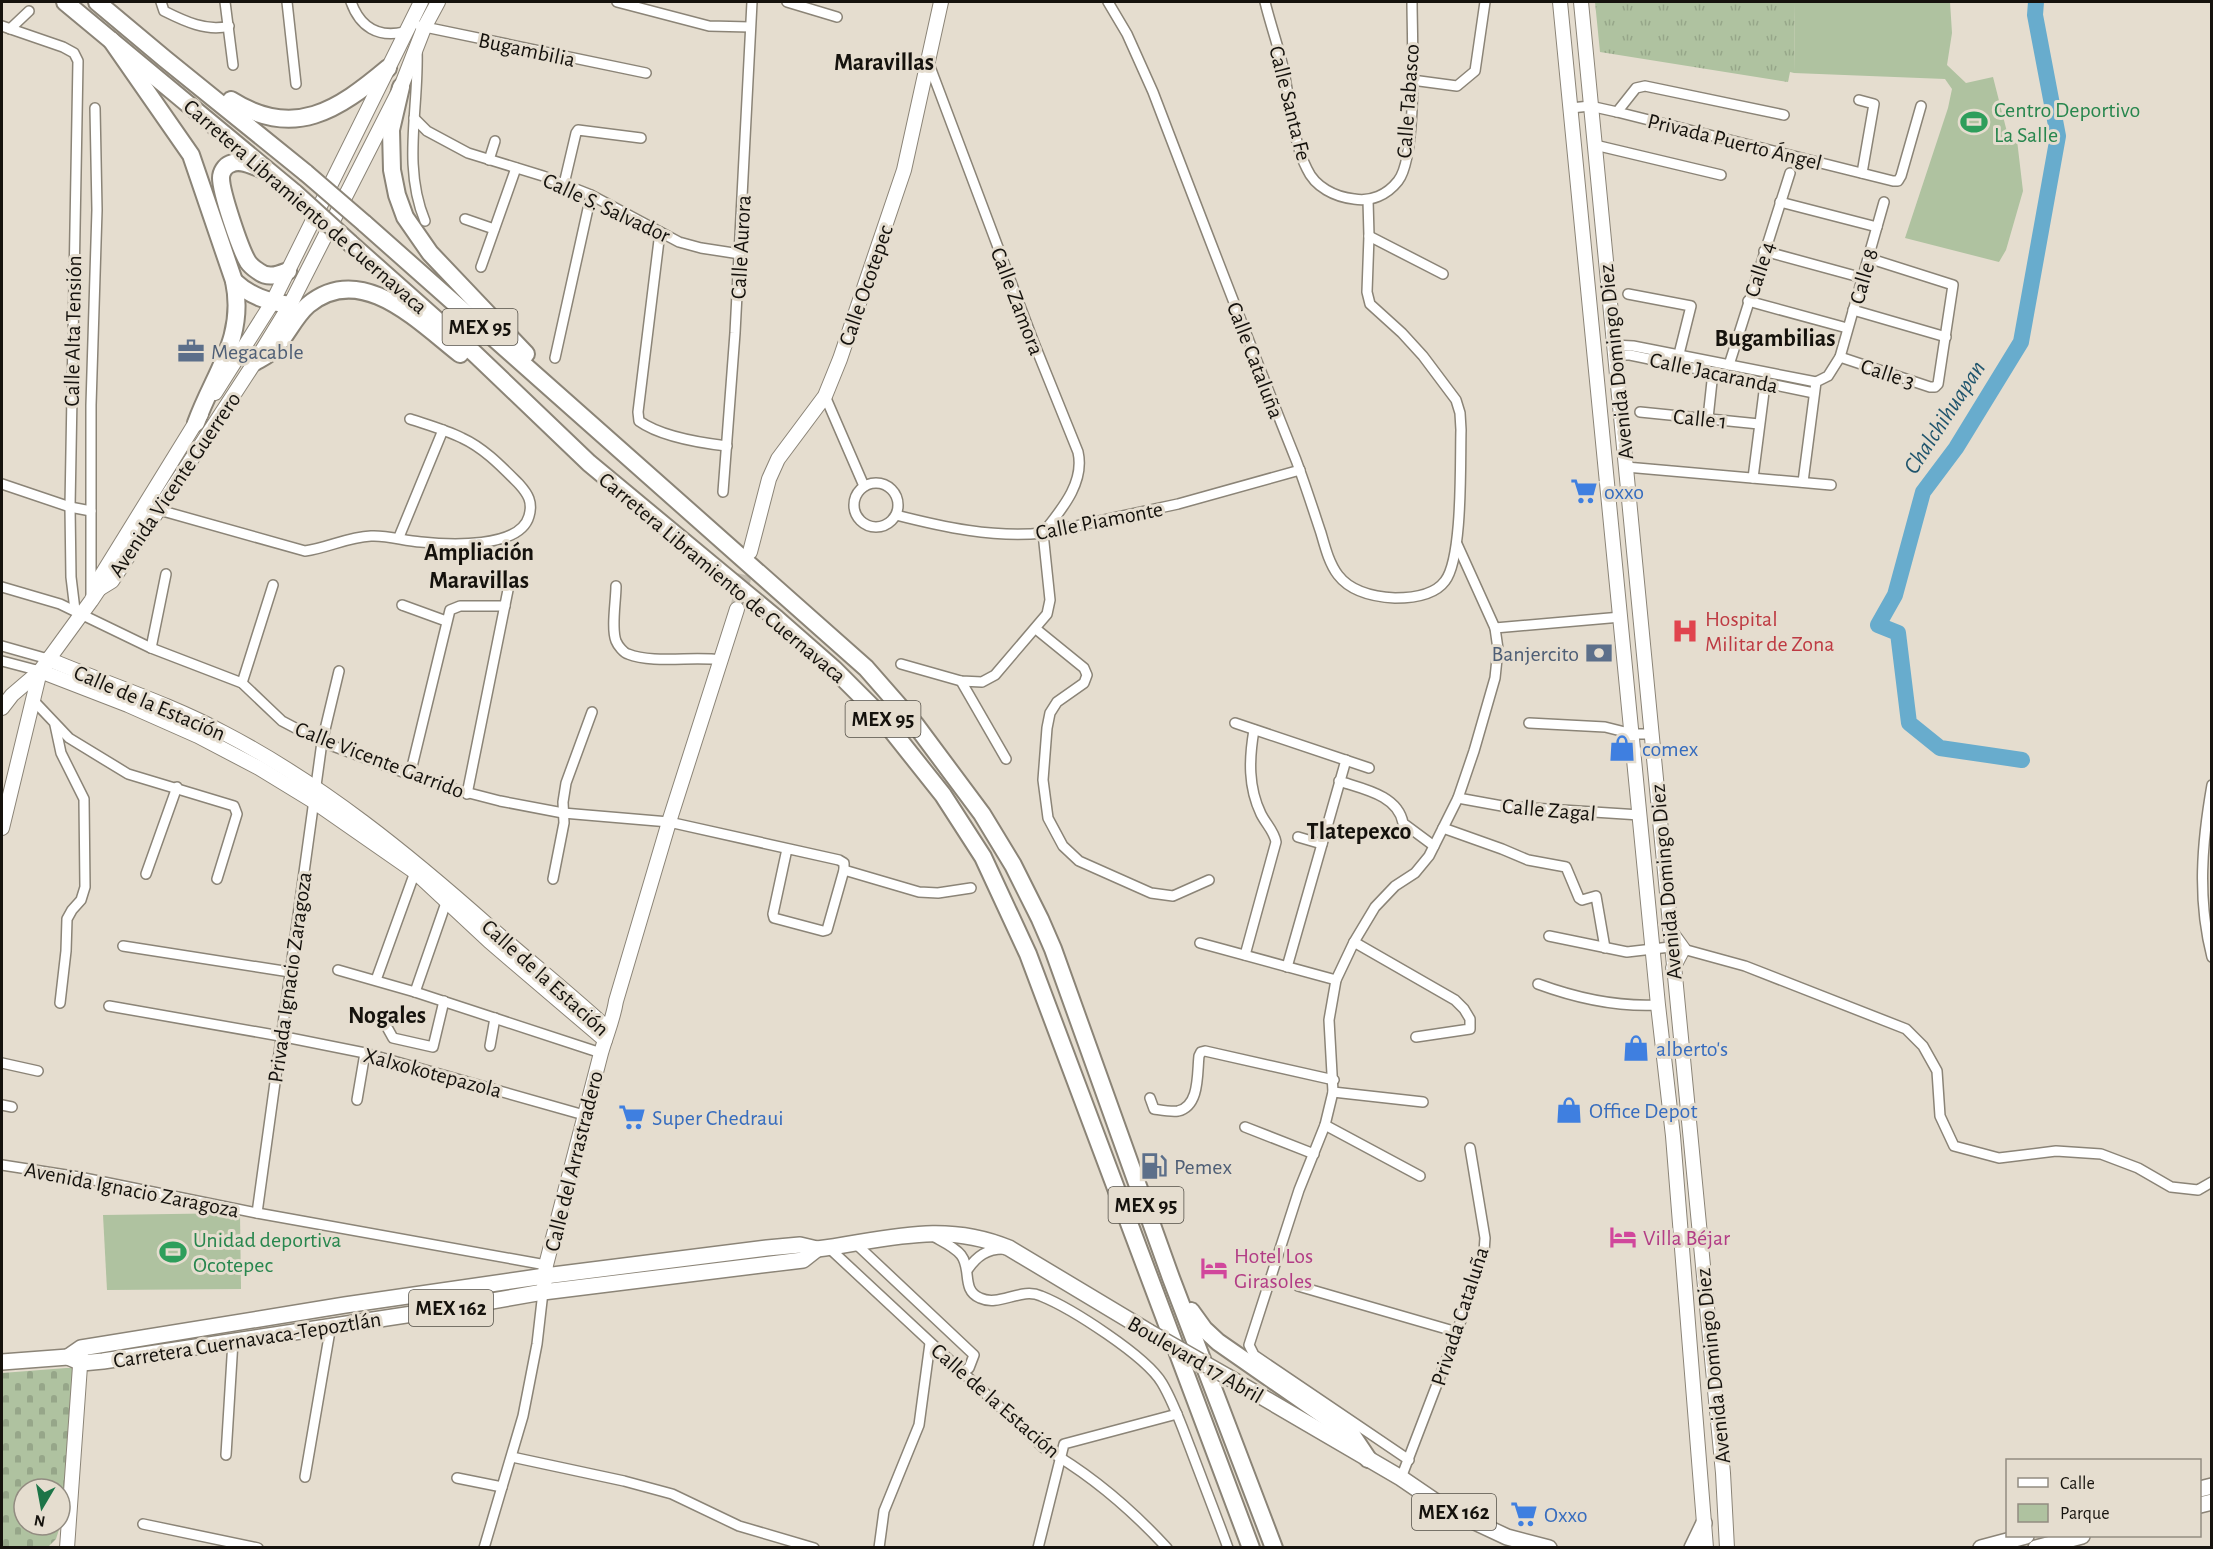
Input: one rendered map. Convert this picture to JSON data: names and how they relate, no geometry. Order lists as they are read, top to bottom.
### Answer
{
  "streets": {
    "highway": ["Carretera Libramiento de Cuernavaca", "MEX 95"],
    "main road": [
      "Calle Ocotepec",
      "Avenida Domingo Diez",
      "Avenida Vicente Guerrero",
      "Calle de la Estación",
      "Calle del Arrastradero",
      "MEX 162",
      "Carretera Cuernavaca-Tepoztlán",
      "Boulevard 17 Abril"
    ],
    "street": [
      "Bugambilia",
      "Calle Tabasco",
      "Calle Santa Fe",
      "Privada Puerto Ángel",
      "Calle S. Salvador",
      "Calle Aurora",
      "Calle 4",
      "Calle 8",
      "Calle Zamora",
      "Calle Alta Tensión",
      "Calle Cataluña",
      "Calle Jacaranda",
      "Calle 3",
      "Calle 1",
      "Calle Piamonte",
      "Calle Vicente Garrido",
      "Calle Zagal",
      "Privada Ignacio Zaragoza",
      "Xalxokotepazola",
      "Avenida Ignacio Zaragoza",
      "Privada Cataluña"
    ]
  },
  "crossings": [
    ["Bugambilia", "Avenida Vicente Guerrero"],
    ["Calle Tabasco", "Calle Santa Fe"],
    ["Privada Puerto Ángel", "Avenida Domingo Diez"],
    ["Calle S. Salvador", "Calle Aurora"],
    ["Calle 4", "Calle Jacaranda"],
    ["Calle 8", "Calle Jacaranda"],
    ["Calle 8", "Calle 3"],
    ["Calle Ocotepec", "Calle Zamora"],
    ["Calle Zamora", "Calle Piamonte"],
    ["Calle Alta Tensión", "Avenida Vicente Guerrero"],
    ["Calle Alta Tensión", "Calle Vicente Garrido"],
    ["Calle Cataluña", "Calle Piamonte"],
    ["Avenida Domingo Diez", "Calle Jacaranda"],
    ["Avenida Domingo Diez", "Calle Zagal"],
    ["Calle de la Estación", "Privada Ignacio Zaragoza"],
    ["Calle de la Estación", "Calle del Arrastradero"],
    ["Calle de la Estación", "Carretera Cuernavaca-Tepoztlán"],
    ["Calle de la Estación", "Boulevard 17 Abril"],
    ["Calle Vicente Garrido", "Privada Ignacio Zaragoza"],
    ["Calle Vicente Garrido", "Calle del Arrastradero"],
    ["Privada Ignacio Zaragoza", "Xalxokotepazola"],
    ["Privada Ignacio Zaragoza", "Avenida Ignacio Zaragoza"],
    ["Xalxokotepazola", "Calle del Arrastradero"],
    ["Calle del Arrastradero", "Avenida Ignacio Zaragoza"],
    ["Calle del Arrastradero", "Carretera Cuernavaca-Tepoztlán"],
    ["Avenida Ignacio Zaragoza", "Carretera Cuernavaca-Tepoztlán"],
    ["Privada Cataluña", "Boulevard 17 Abril"],
    ["Carretera Cuernavaca-Tepoztlán", "Boulevard 17 Abril"]
  ],
  "districts": [
    "Maravillas",
    "Bugambilias",
    "Ampliación Maravillas",
    "Tlatepexco",
    "Nogales"
  ],
  "water": ["Chalchihuapan"],
  "places": {
    "sports": ["Centro Deportivo La Salle", "Unidad deportiva Ocotepec"],
    "office": ["Megacable"],
    "supermarket": ["oxxo", "Super Chedraui", "Oxxo"],
    "hospital": ["Hospital Militar de Zona"],
    "bank": ["Banjercito"],
    "shop": ["comex", "alberto's", "Office Depot"],
    "fuel station": ["Pemex"],
    "hotel": ["Villa Béjar", "Hotel Los Girasoles"]
  },
  "legend": ["Calle", "Parque"],
  "north": "bottom"
}
